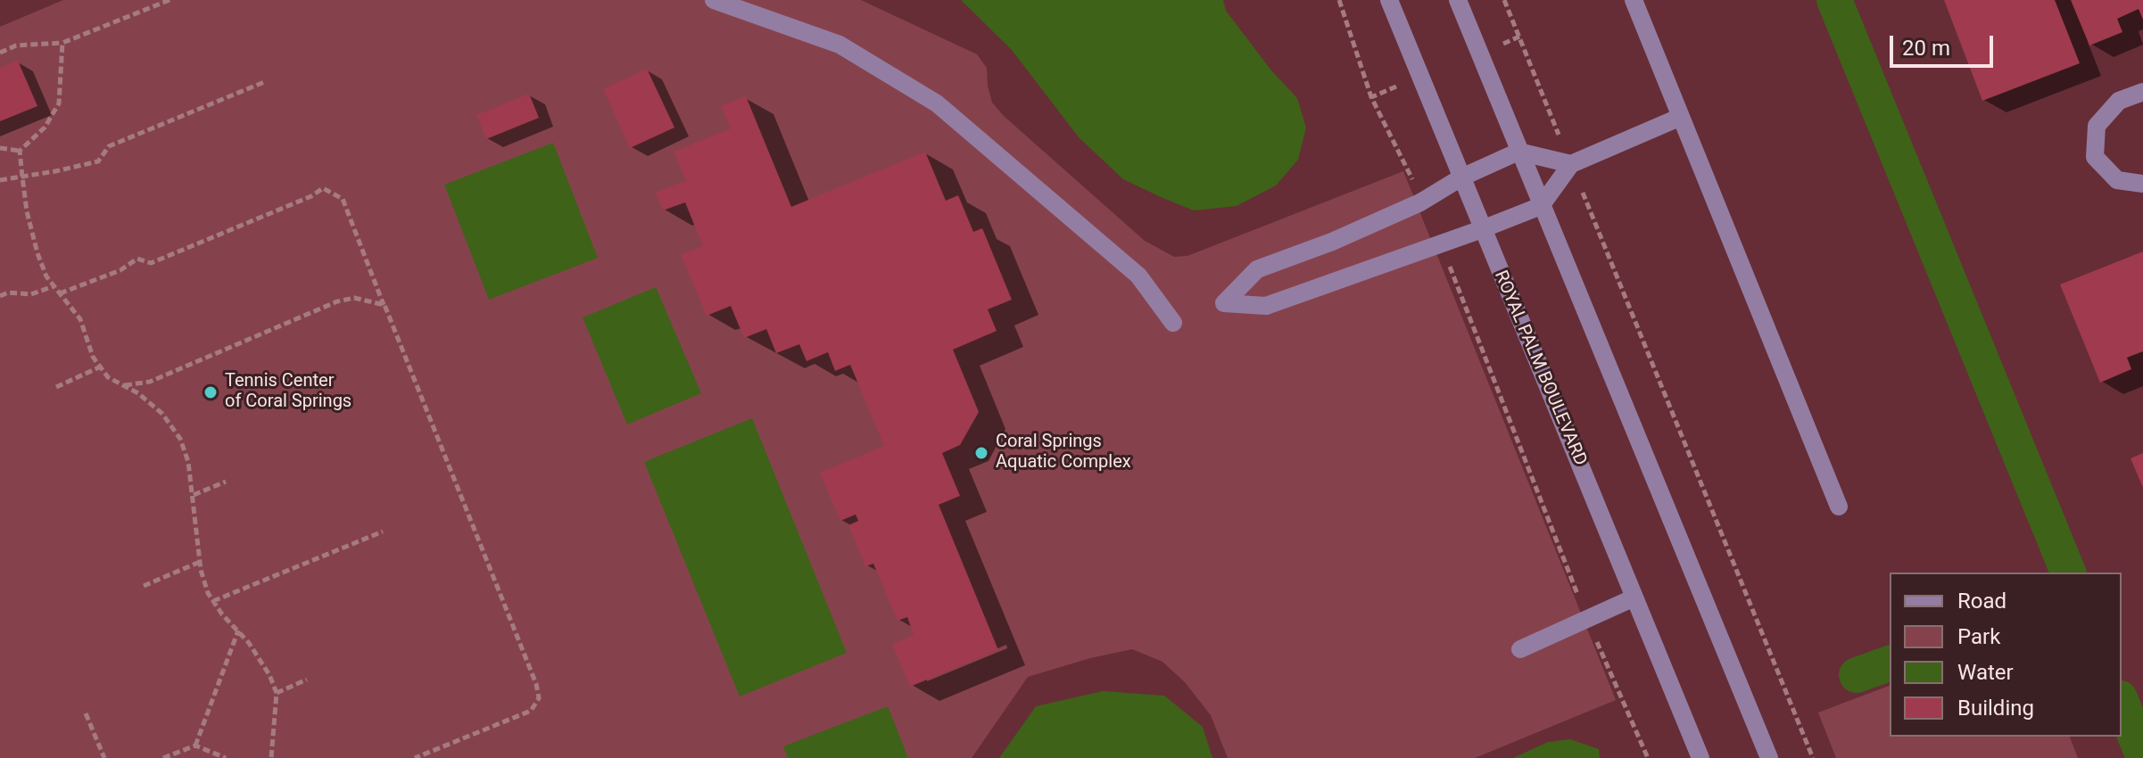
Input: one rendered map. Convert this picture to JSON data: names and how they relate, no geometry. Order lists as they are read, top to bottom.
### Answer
{
  "streets": {
    "street": ["ROYAL PALM BOULEVARD"]
  },
  "places": ["Tennis Center of Coral Springs", "Coral Springs Aquatic Complex"],
  "legend": [
    "Road",
    "Park",
    "Water",
    "Building"
  ],
  "scale_bar": "20 m"
}
